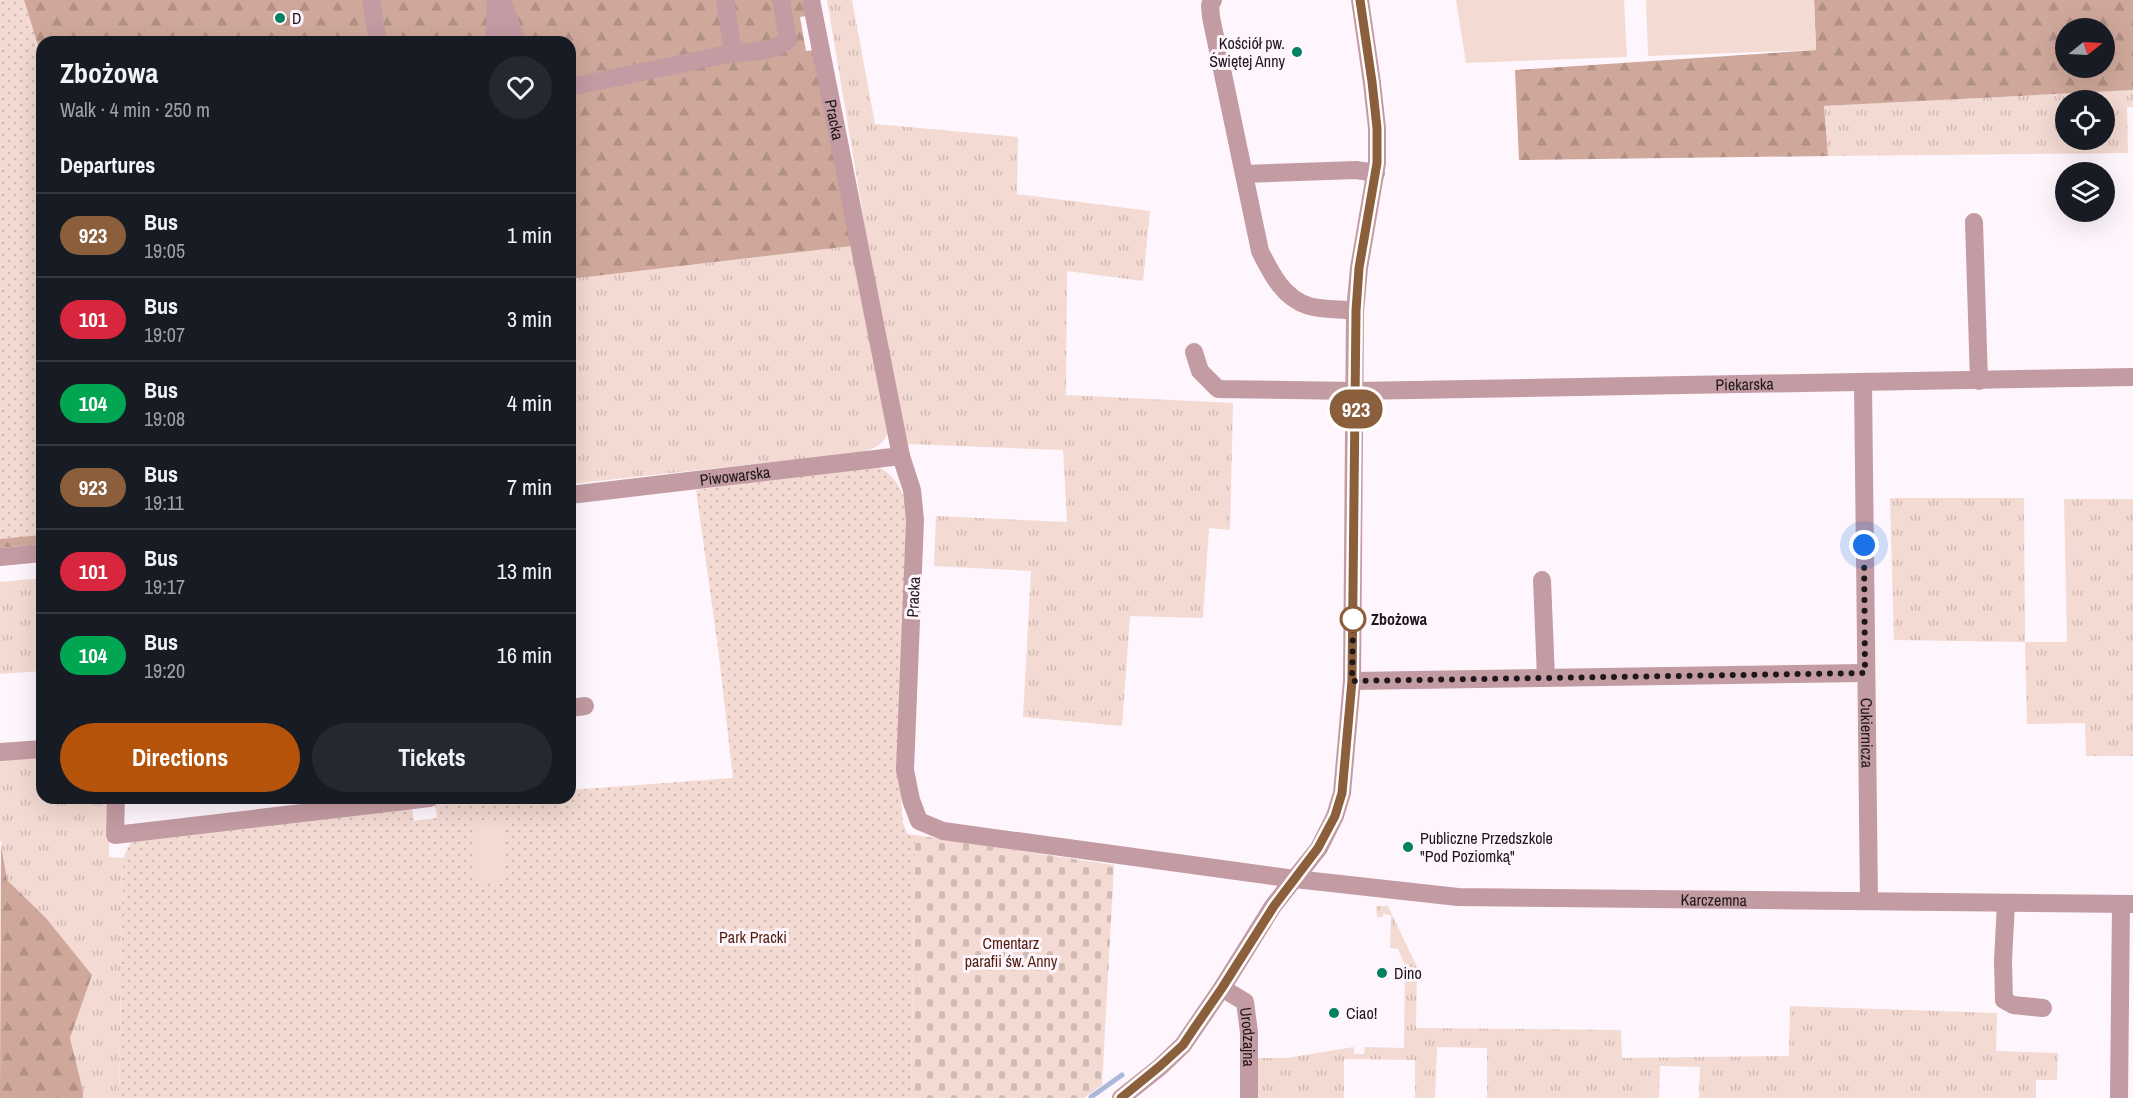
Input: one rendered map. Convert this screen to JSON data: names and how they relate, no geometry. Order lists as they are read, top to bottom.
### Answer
{
  "streets": {
    "street": [
      "Pracka",
      "Piekarska",
      "Piwowarska",
      "Cukiernicza",
      "Karczemna",
      "Urodzajna"
    ]
  },
  "crossings": [
    ["Pracka", "Piwowarska"],
    ["Pracka", "Karczemna"],
    ["Piekarska", "Cukiernicza"],
    ["Cukiernicza", "Karczemna"]
  ],
  "parks": ["Park Pracki", "Cmentarz parafii św. Anny"],
  "places": [
    "D",
    "Kościół pw. Świętej Anny",
    "Zbożowa",
    "Publiczne Przedszkole \"Pod Poziomką\"",
    "Dino",
    "Ciao!"
  ],
  "lines": ["bus line 923"],
  "north": "right",
  "page": {
    "on_map": "923",
    "heading": [
      ["Zbożowa", "Walk · 4 min · 250 m"],
      "Departures"
    ],
    "list": [
      {
        "mark": "923",
        "name": "Bus",
        "note": "19:05",
        "value": "1 min"
      },
      {
        "mark": "101",
        "name": "Bus",
        "note": "19:07",
        "value": "3 min"
      },
      {
        "mark": "104",
        "name": "Bus",
        "note": "19:08",
        "value": "4 min"
      },
      {
        "mark": "923",
        "name": "Bus",
        "note": "19:11",
        "value": "7 min"
      },
      {
        "mark": "101",
        "name": "Bus",
        "note": "19:17",
        "value": "13 min"
      },
      {
        "mark": "104",
        "name": "Bus",
        "note": "19:20",
        "value": "16 min"
      }
    ],
    "buttons": ["Directions", "Tickets"]
  }
}
